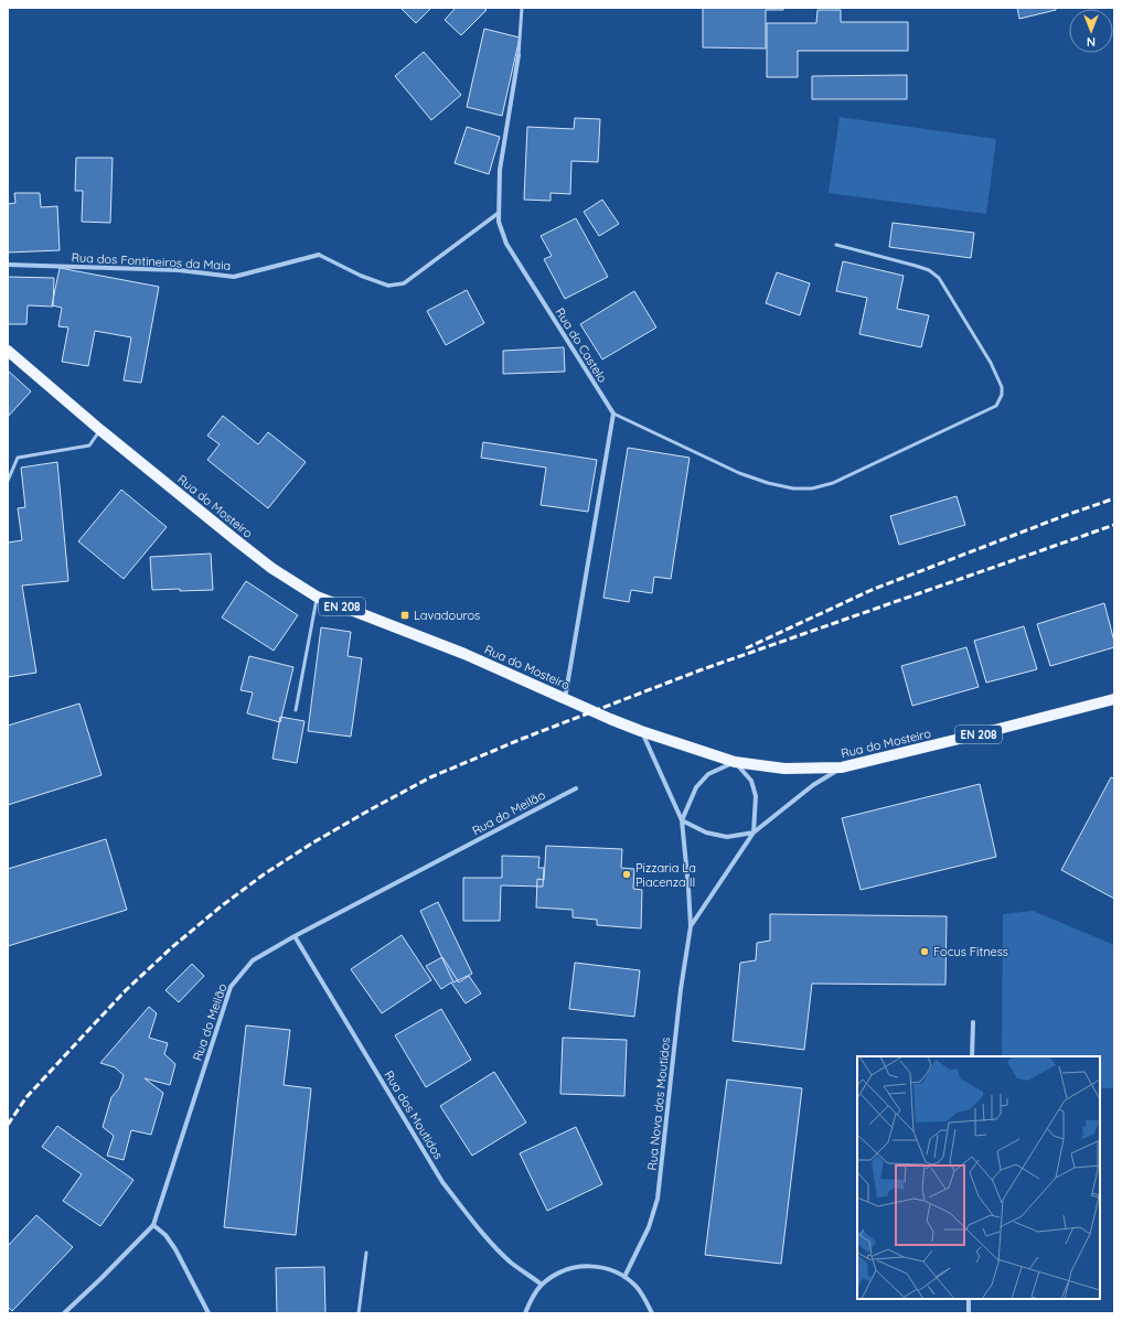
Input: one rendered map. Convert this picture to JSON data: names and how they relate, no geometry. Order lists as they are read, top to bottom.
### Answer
{
  "streets": {
    "main road": ["Rua do Mosteiro", "EN 208"],
    "street": [
      "Rua dos Fontineiros da Maia",
      "Rua do Castelo",
      "Rua do Meilão",
      "Rua Nova dos Moutidos",
      "Rua dos Moutidos"
    ]
  },
  "crossings": [
    ["Rua dos Fontineiros da Maia", "Rua do Castelo"],
    ["Rua do Mosteiro", "Rua Nova dos Moutidos"],
    ["Rua do Meilão", "Rua dos Moutidos"]
  ],
  "places": {
    "transit": ["Lavadouros"],
    "other": ["Pizzaria La Piacenza II", "Focus Fitness"]
  },
  "north": "bottom"
}
